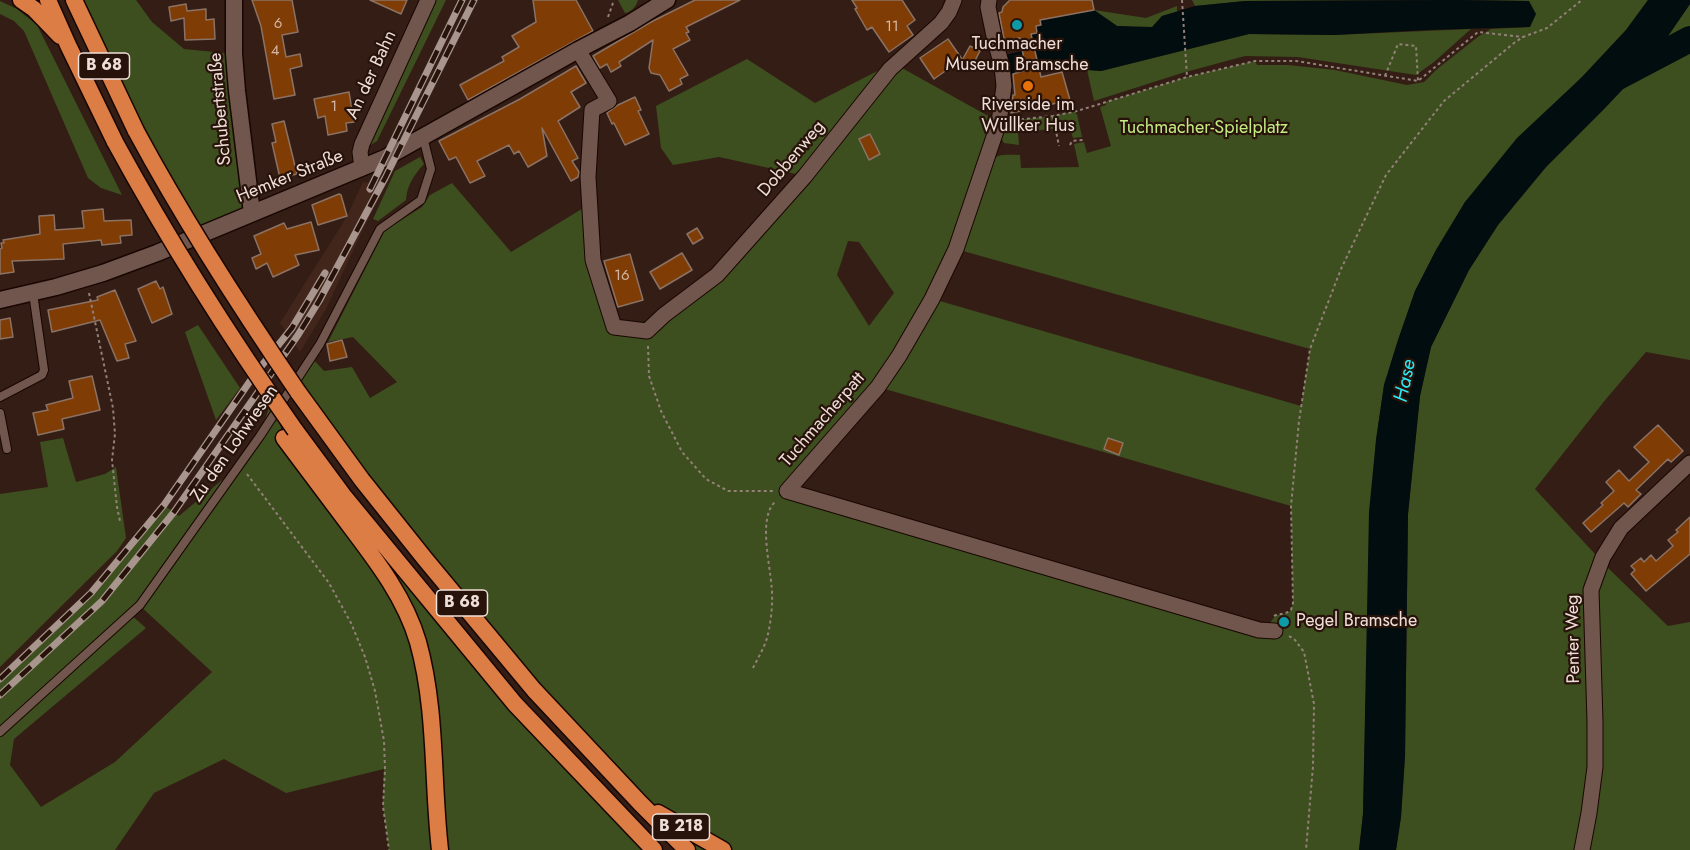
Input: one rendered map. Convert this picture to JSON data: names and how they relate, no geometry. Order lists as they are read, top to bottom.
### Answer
{
  "streets": {
    "highway": ["B 68", "B 218"],
    "main road": ["Schubertstraße", "Hemker Straße"],
    "street": [
      "An der Bahn",
      "Dobbenweg",
      "Tuchmacherpatt",
      "Penter Weg"
    ],
    "lane": ["Zu den Lohwiesen"]
  },
  "crossings": [
    ["B 68", "B 218"],
    ["An der Bahn", "Hemker Straße"],
    ["Schubertstraße", "Hemker Straße"],
    ["Hemker Straße", "Zu den Lohwiesen"]
  ],
  "water": ["Hase"],
  "parks": ["Tuchmacher-Spielplatz"],
  "places": ["Tuchmacher Museum Bramsche", "Riverside im Wüllker Hus", "Pegel Bramsche"],
  "house_numbers": [
    "6",
    "11",
    "4",
    "1",
    "16"
  ]
}
